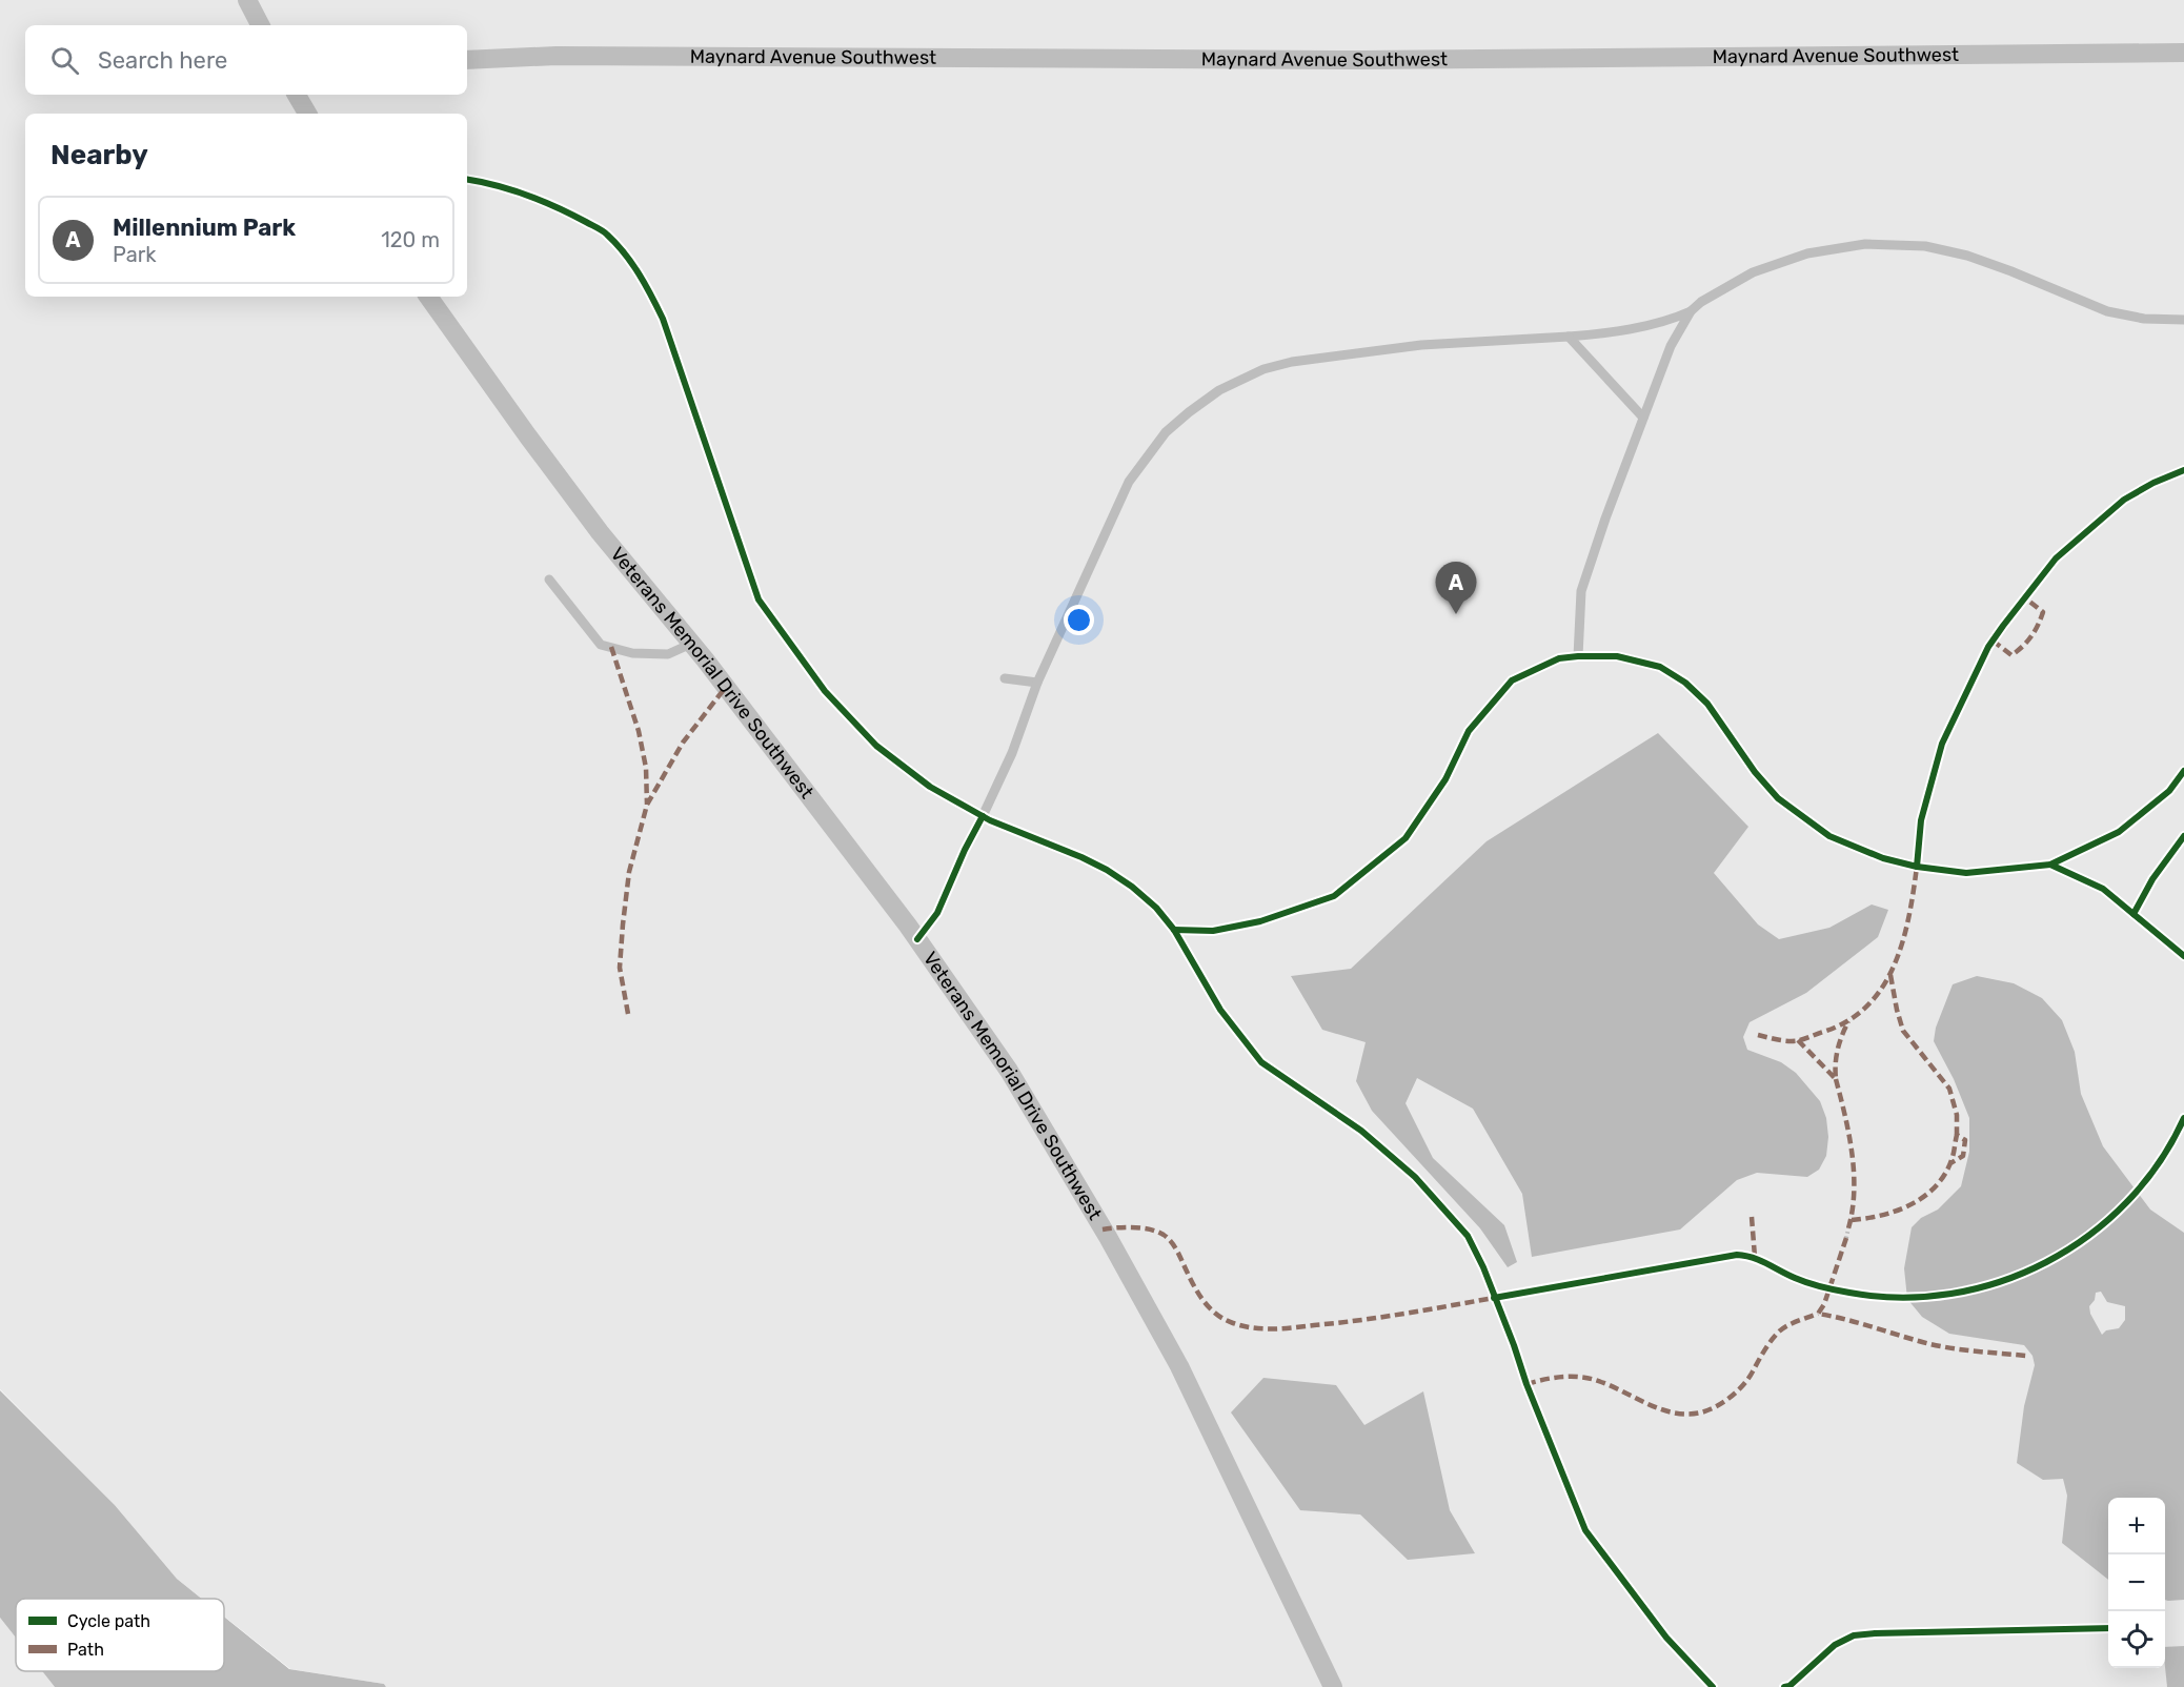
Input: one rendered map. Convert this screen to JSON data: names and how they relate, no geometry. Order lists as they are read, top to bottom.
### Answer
{
  "streets": {
    "street": ["Maynard Avenue Southwest", "Veterans Memorial Drive Southwest"]
  },
  "legend": ["Cycle path", "Path"],
  "page": {
    "search": "Search here",
    "heading": "Nearby",
    "list": [
      {
        "mark": "A",
        "name": "Millennium Park",
        "note": "Park",
        "value": "120 m"
      }
    ],
    "pins": "A",
    "map_buttons": ["+", "−"]
  }
}
